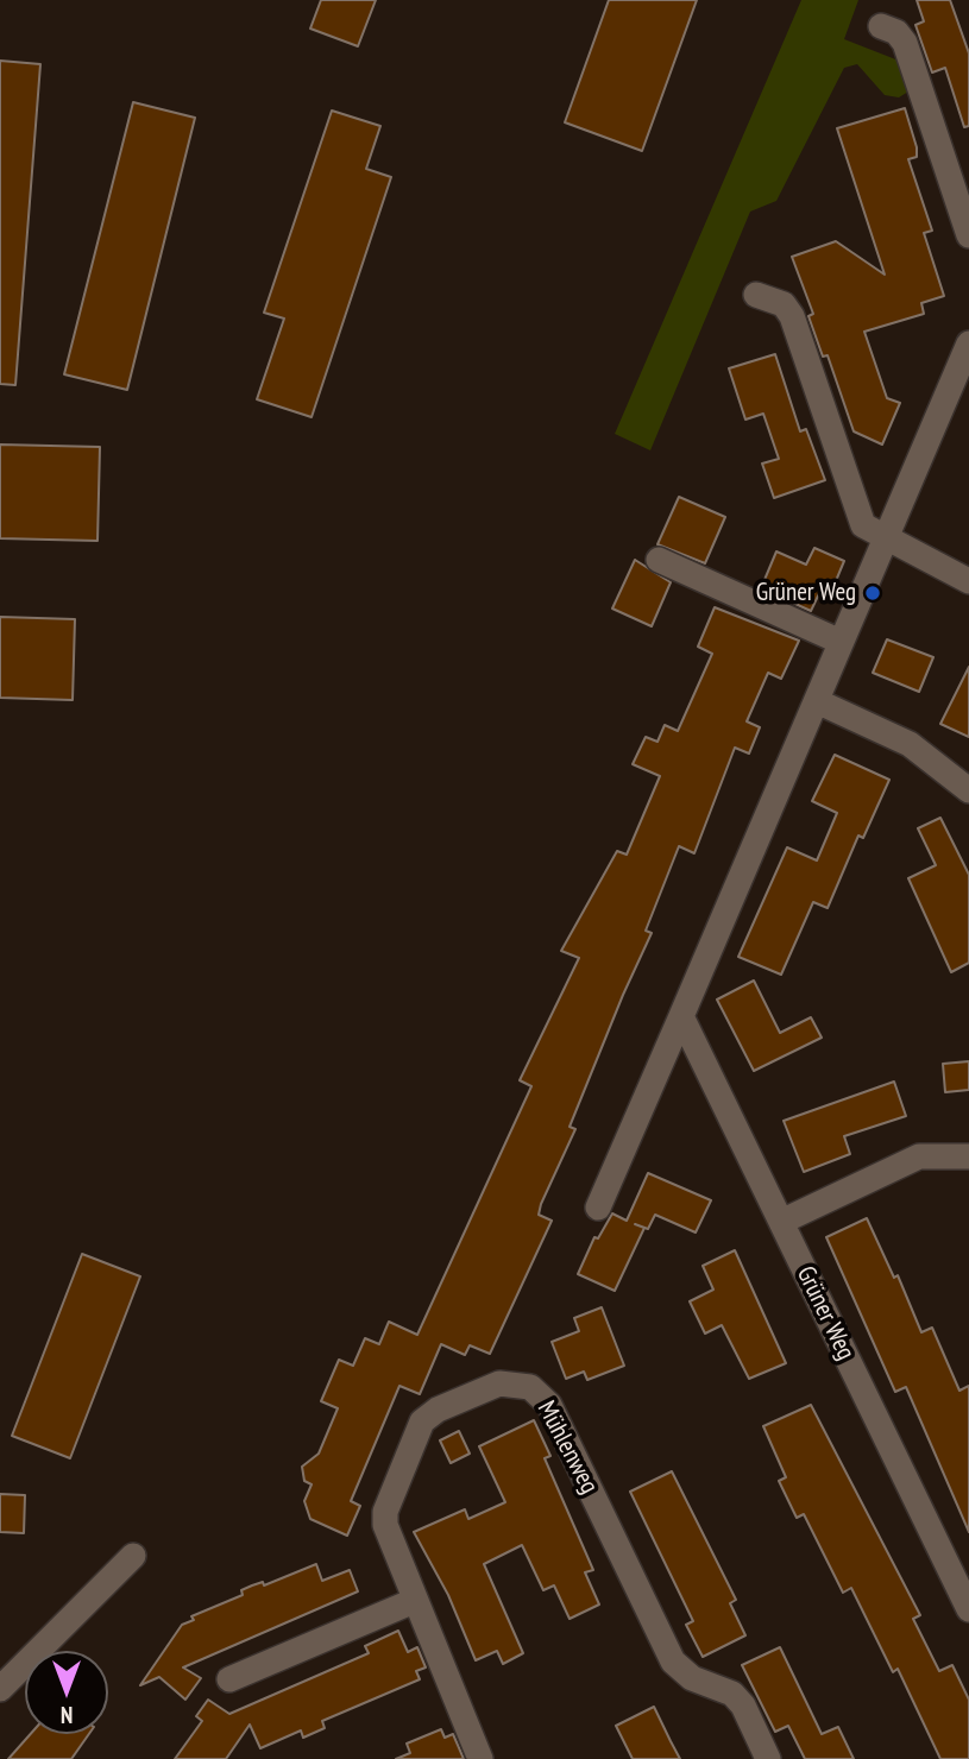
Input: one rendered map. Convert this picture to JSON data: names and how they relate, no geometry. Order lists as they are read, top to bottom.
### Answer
{
  "streets": {
    "street": ["Grüner Weg", "Mühlenweg"]
  },
  "places": ["Grüner Weg"],
  "north": "bottom"
}
